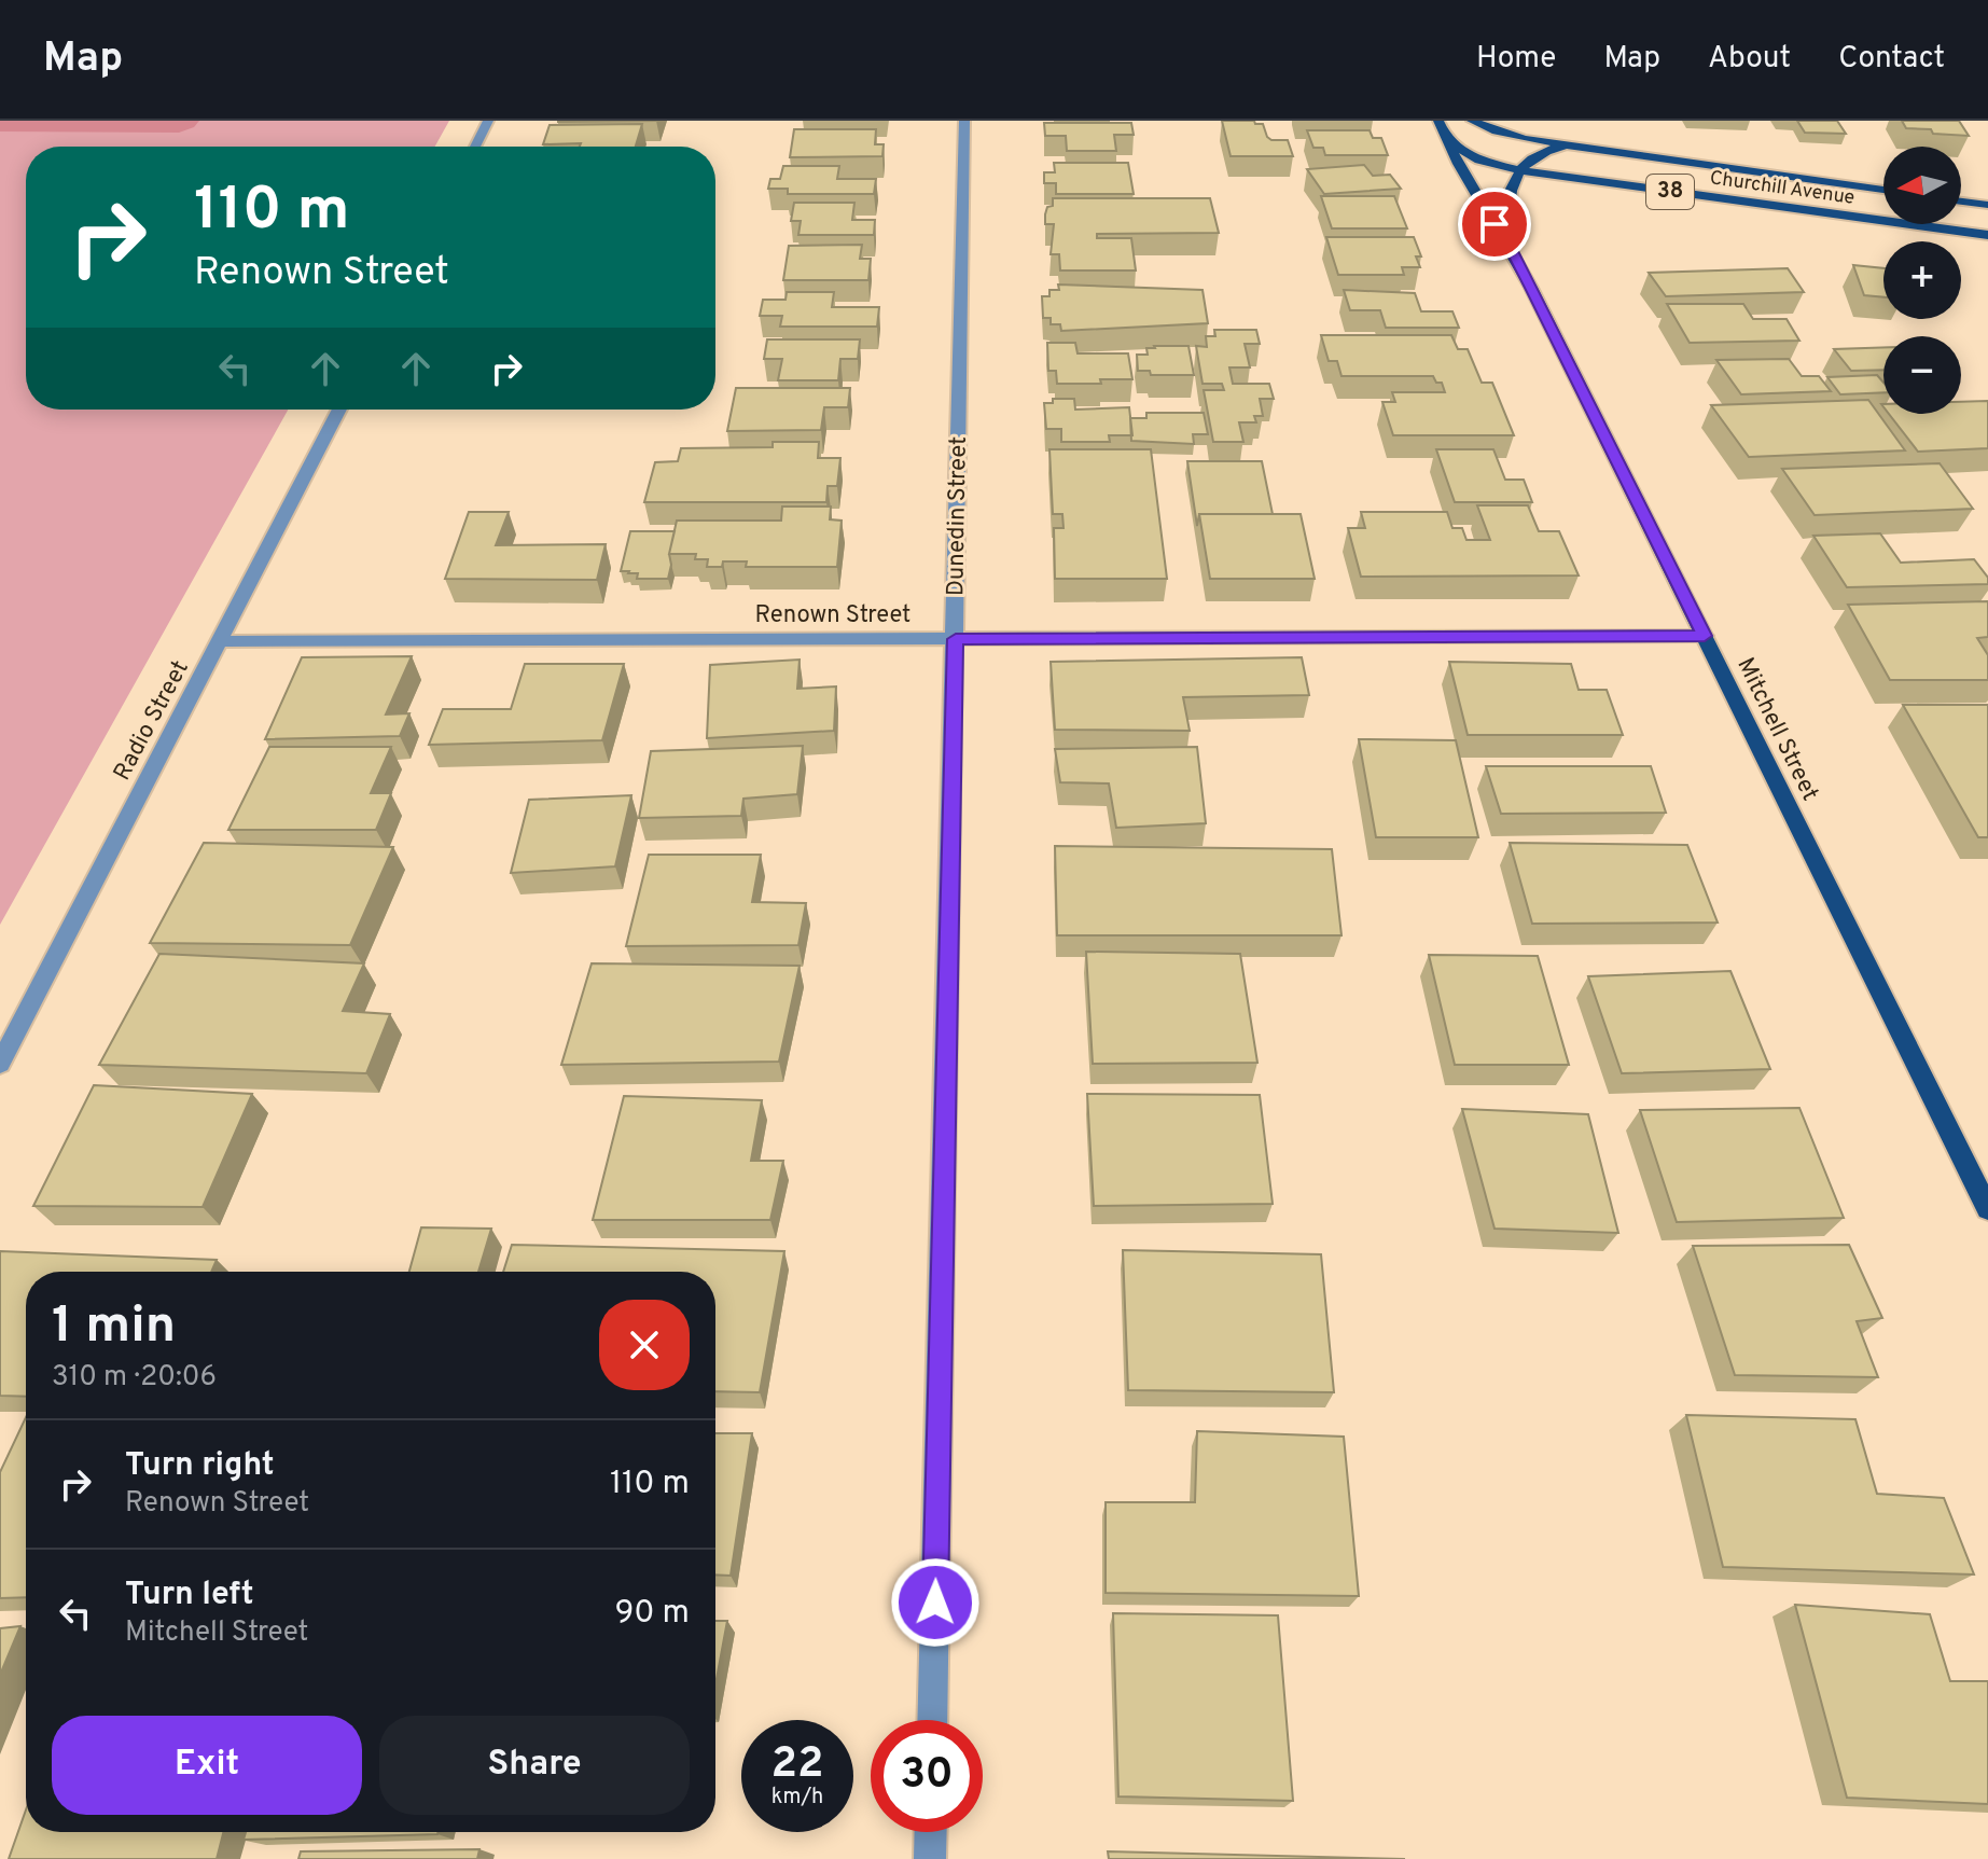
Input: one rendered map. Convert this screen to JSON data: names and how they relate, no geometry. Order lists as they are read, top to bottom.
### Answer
{
  "streets": {
    "main road": ["Churchill Avenue", "38", "Mitchell Street"],
    "street": ["Dunedin Street", "Renown Street", "Radio Street"]
  },
  "crossings": [
    ["Churchill Avenue", "38"],
    ["38", "Mitchell Street"],
    ["Dunedin Street", "Renown Street"],
    ["Renown Street", "Radio Street"],
    ["Renown Street", "Mitchell Street"]
  ],
  "north": "left",
  "page": {
    "header": "Map",
    "nav": [
      "Home",
      "Map",
      "About",
      "Contact"
    ],
    "map_buttons": ["+", "−"],
    "turn": ["110 m", "Renown Street"],
    "heading": ["1 min", "310 m · 20:06"],
    "list": [
      {
        "name": "Turn right",
        "note": "Renown Street",
        "value": "110 m"
      },
      {
        "name": "Turn left",
        "note": "Mitchell Street",
        "value": "90 m"
      }
    ],
    "buttons": ["Exit", "Share"],
    "speed": "22 km/h",
    "limit": "30"
  }
}
